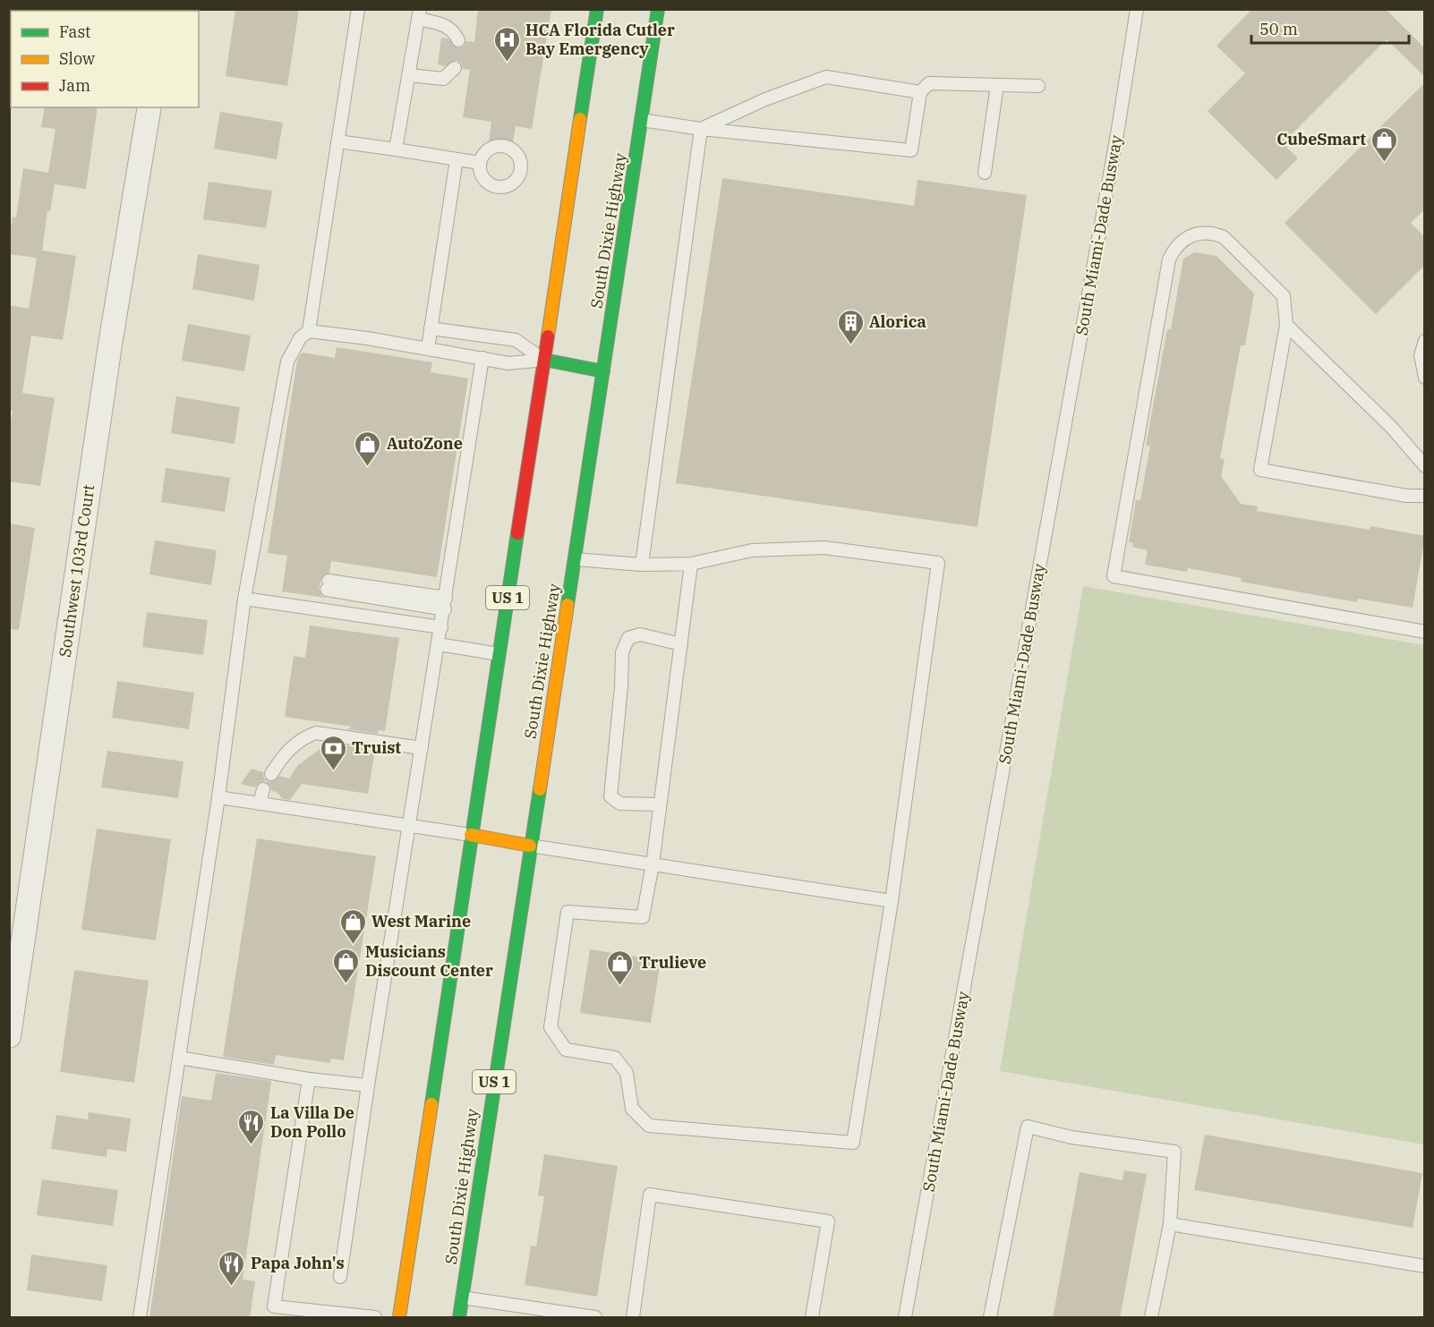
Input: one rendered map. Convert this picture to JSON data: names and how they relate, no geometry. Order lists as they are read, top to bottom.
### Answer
{
  "streets": {
    "highway": ["South Dixie Highway", "US 1"],
    "street": ["Southwest 103rd Court"],
    "lane": ["South Miami-Dade Busway"]
  },
  "places": {
    "hospital": ["HCA Florida Cutler Bay Emergency"],
    "shop": [
      "CubeSmart",
      "AutoZone",
      "West Marine",
      "Musicians Discount Center",
      "Trulieve"
    ],
    "building": ["Alorica"],
    "bank": ["Truist"],
    "restaurant": ["La Villa De Don Pollo", "Papa John's"]
  },
  "legend": ["Fast", "Slow", "Jam"],
  "scale_bar": "50 m"
}
